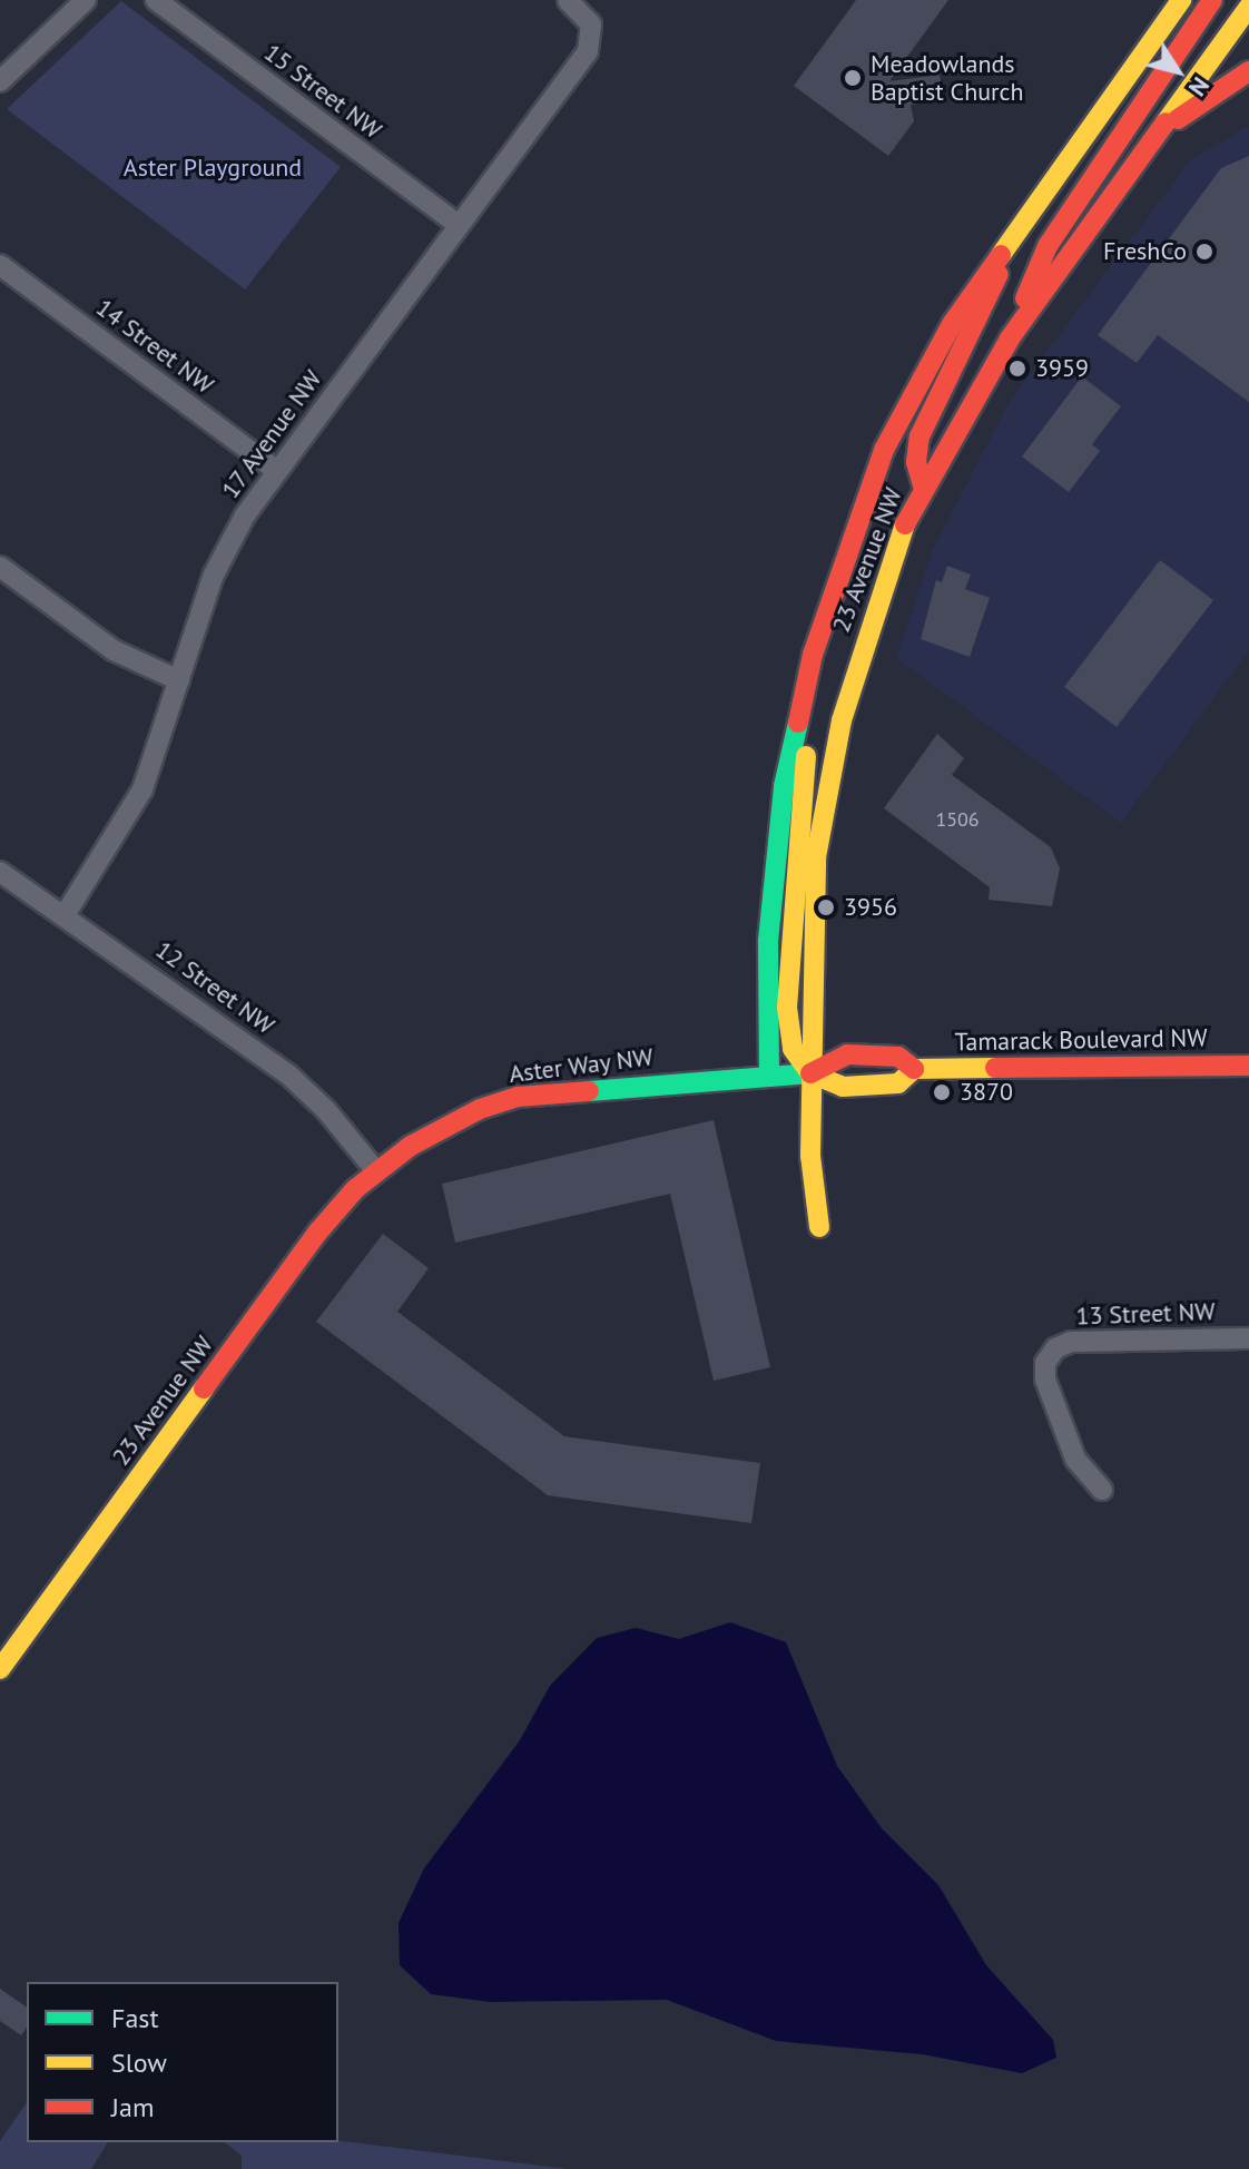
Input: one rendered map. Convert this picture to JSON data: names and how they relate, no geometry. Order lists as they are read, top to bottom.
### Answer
{
  "streets": {
    "main road": ["23 Avenue NW", "Tamarack Boulevard NW", "Aster Way NW"],
    "street": [
      "15 Street NW",
      "14 Street NW",
      "17 Avenue NW",
      "12 Street NW",
      "13 Street NW"
    ]
  },
  "crossings": [
    ["15 Street NW", "17 Avenue NW"],
    ["14 Street NW", "17 Avenue NW"],
    ["17 Avenue NW", "12 Street NW"],
    ["23 Avenue NW", "12 Street NW"],
    ["23 Avenue NW", "Tamarack Boulevard NW"],
    ["23 Avenue NW", "Aster Way NW"],
    ["12 Street NW", "Aster Way NW"],
    ["Tamarack Boulevard NW", "Aster Way NW"]
  ],
  "parks": ["Aster Playground"],
  "places": [
    "Meadowlands Baptist Church",
    "FreshCo",
    "3959",
    "3956",
    "3870"
  ],
  "house_numbers": ["1506"],
  "legend": ["Fast", "Slow", "Jam"],
  "north": "bottom right"
}
